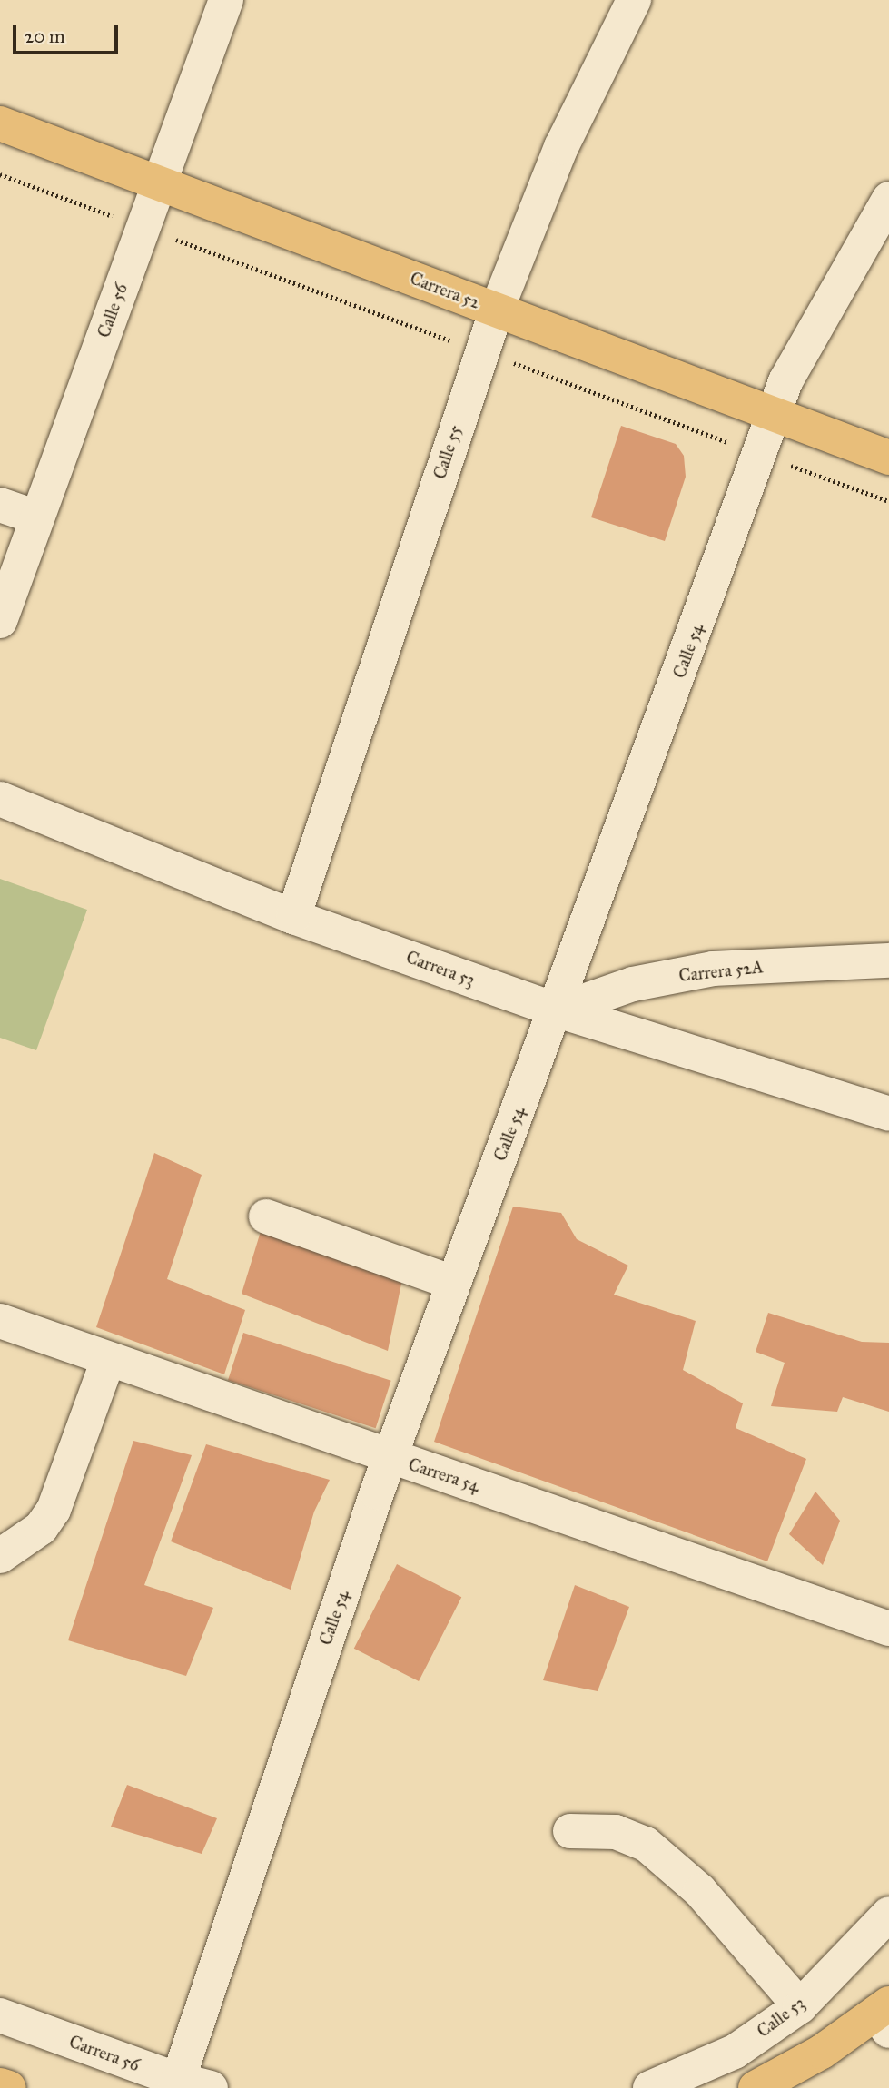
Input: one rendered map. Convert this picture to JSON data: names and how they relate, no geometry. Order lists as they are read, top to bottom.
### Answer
{
  "streets": {
    "main road": ["Carrera 52"],
    "street": [
      "Calle 56",
      "Calle 55",
      "Calle 54",
      "Carrera 53",
      "Carrera 52A",
      "Carrera 54",
      "Calle 53",
      "Carrera 56"
    ]
  },
  "crossings": [
    ["Carrera 52", "Calle 56"],
    ["Carrera 52", "Calle 55"],
    ["Carrera 52", "Calle 54"],
    ["Calle 55", "Carrera 53"],
    ["Calle 54", "Carrera 53"],
    ["Calle 54", "Carrera 52A"],
    ["Calle 54", "Carrera 54"],
    ["Calle 54", "Carrera 56"],
    ["Carrera 53", "Carrera 52A"]
  ],
  "scale_bar": "20 m"
}
